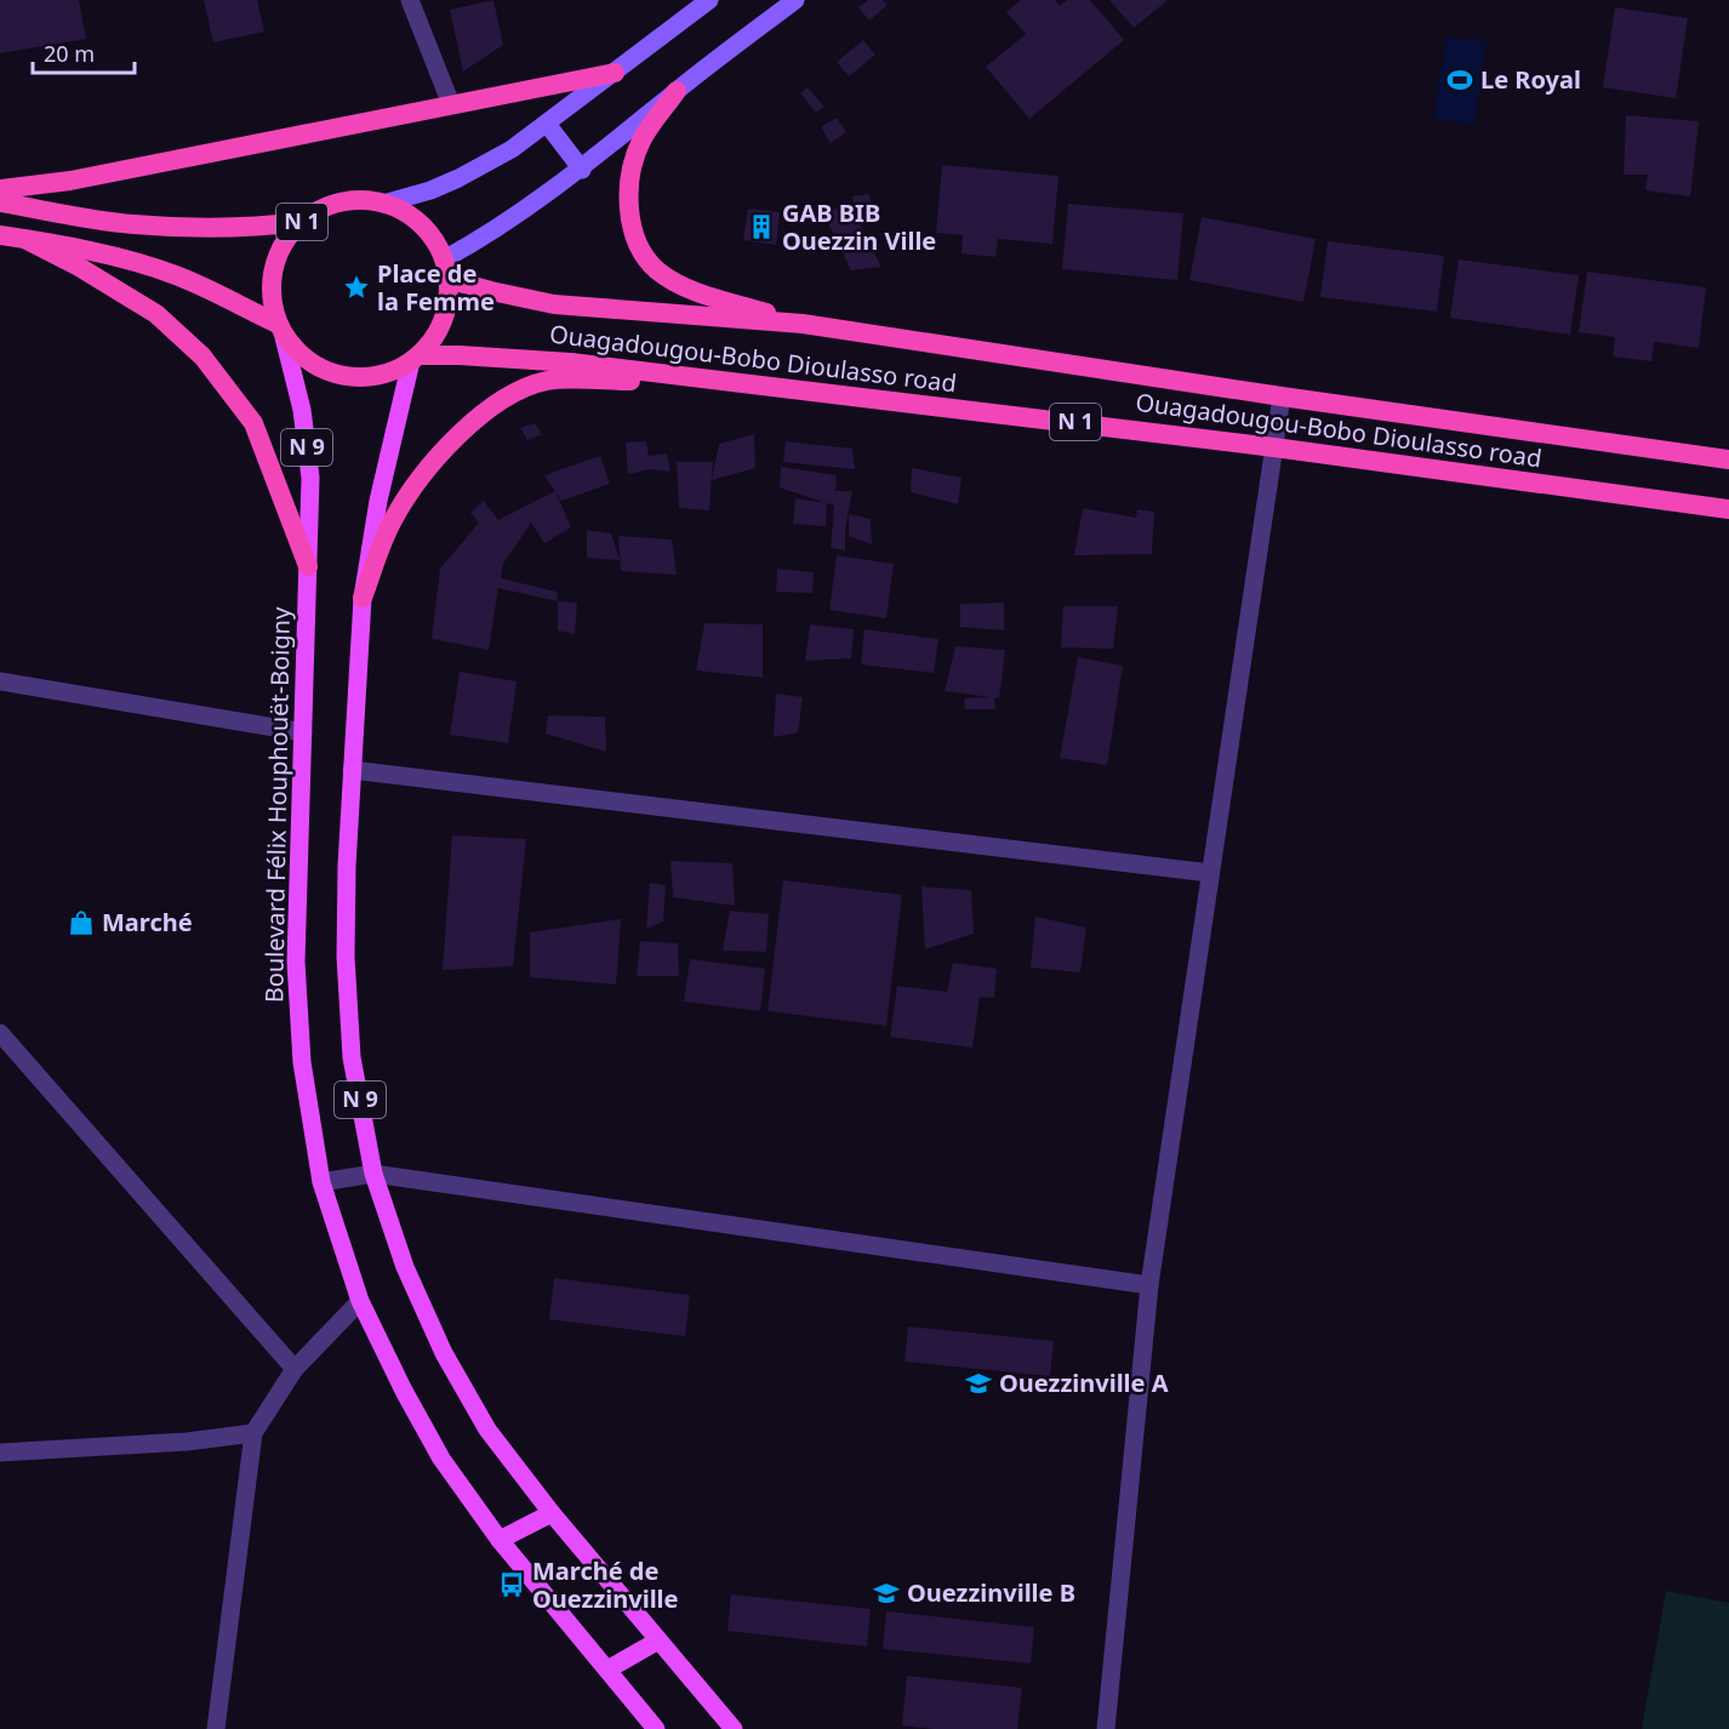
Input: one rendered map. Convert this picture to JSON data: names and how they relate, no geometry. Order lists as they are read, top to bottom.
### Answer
{
  "streets": {
    "highway": ["N 1", "Ouagadougou-Bobo Dioulasso road"],
    "main road": ["N 9", "Boulevard Félix Houphouët-Boigny"]
  },
  "crossings": [
    ["N 1", "Ouagadougou-Bobo Dioulasso road"],
    ["N 1", "N 9"],
    ["Ouagadougou-Bobo Dioulasso road", "N 9"],
    ["N 9", "Boulevard Félix Houphouët-Boigny"]
  ],
  "places": {
    "sports": ["Le Royal"],
    "building": ["GAB BIB Ouezzin Ville"],
    "place": ["Place de la Femme"],
    "shop": ["Marché"],
    "school or university": ["Ouezzinville A", "Ouezzinville B"],
    "bus stop": ["Marché de Ouezzinville"]
  },
  "scale_bar": "20 m"
}
